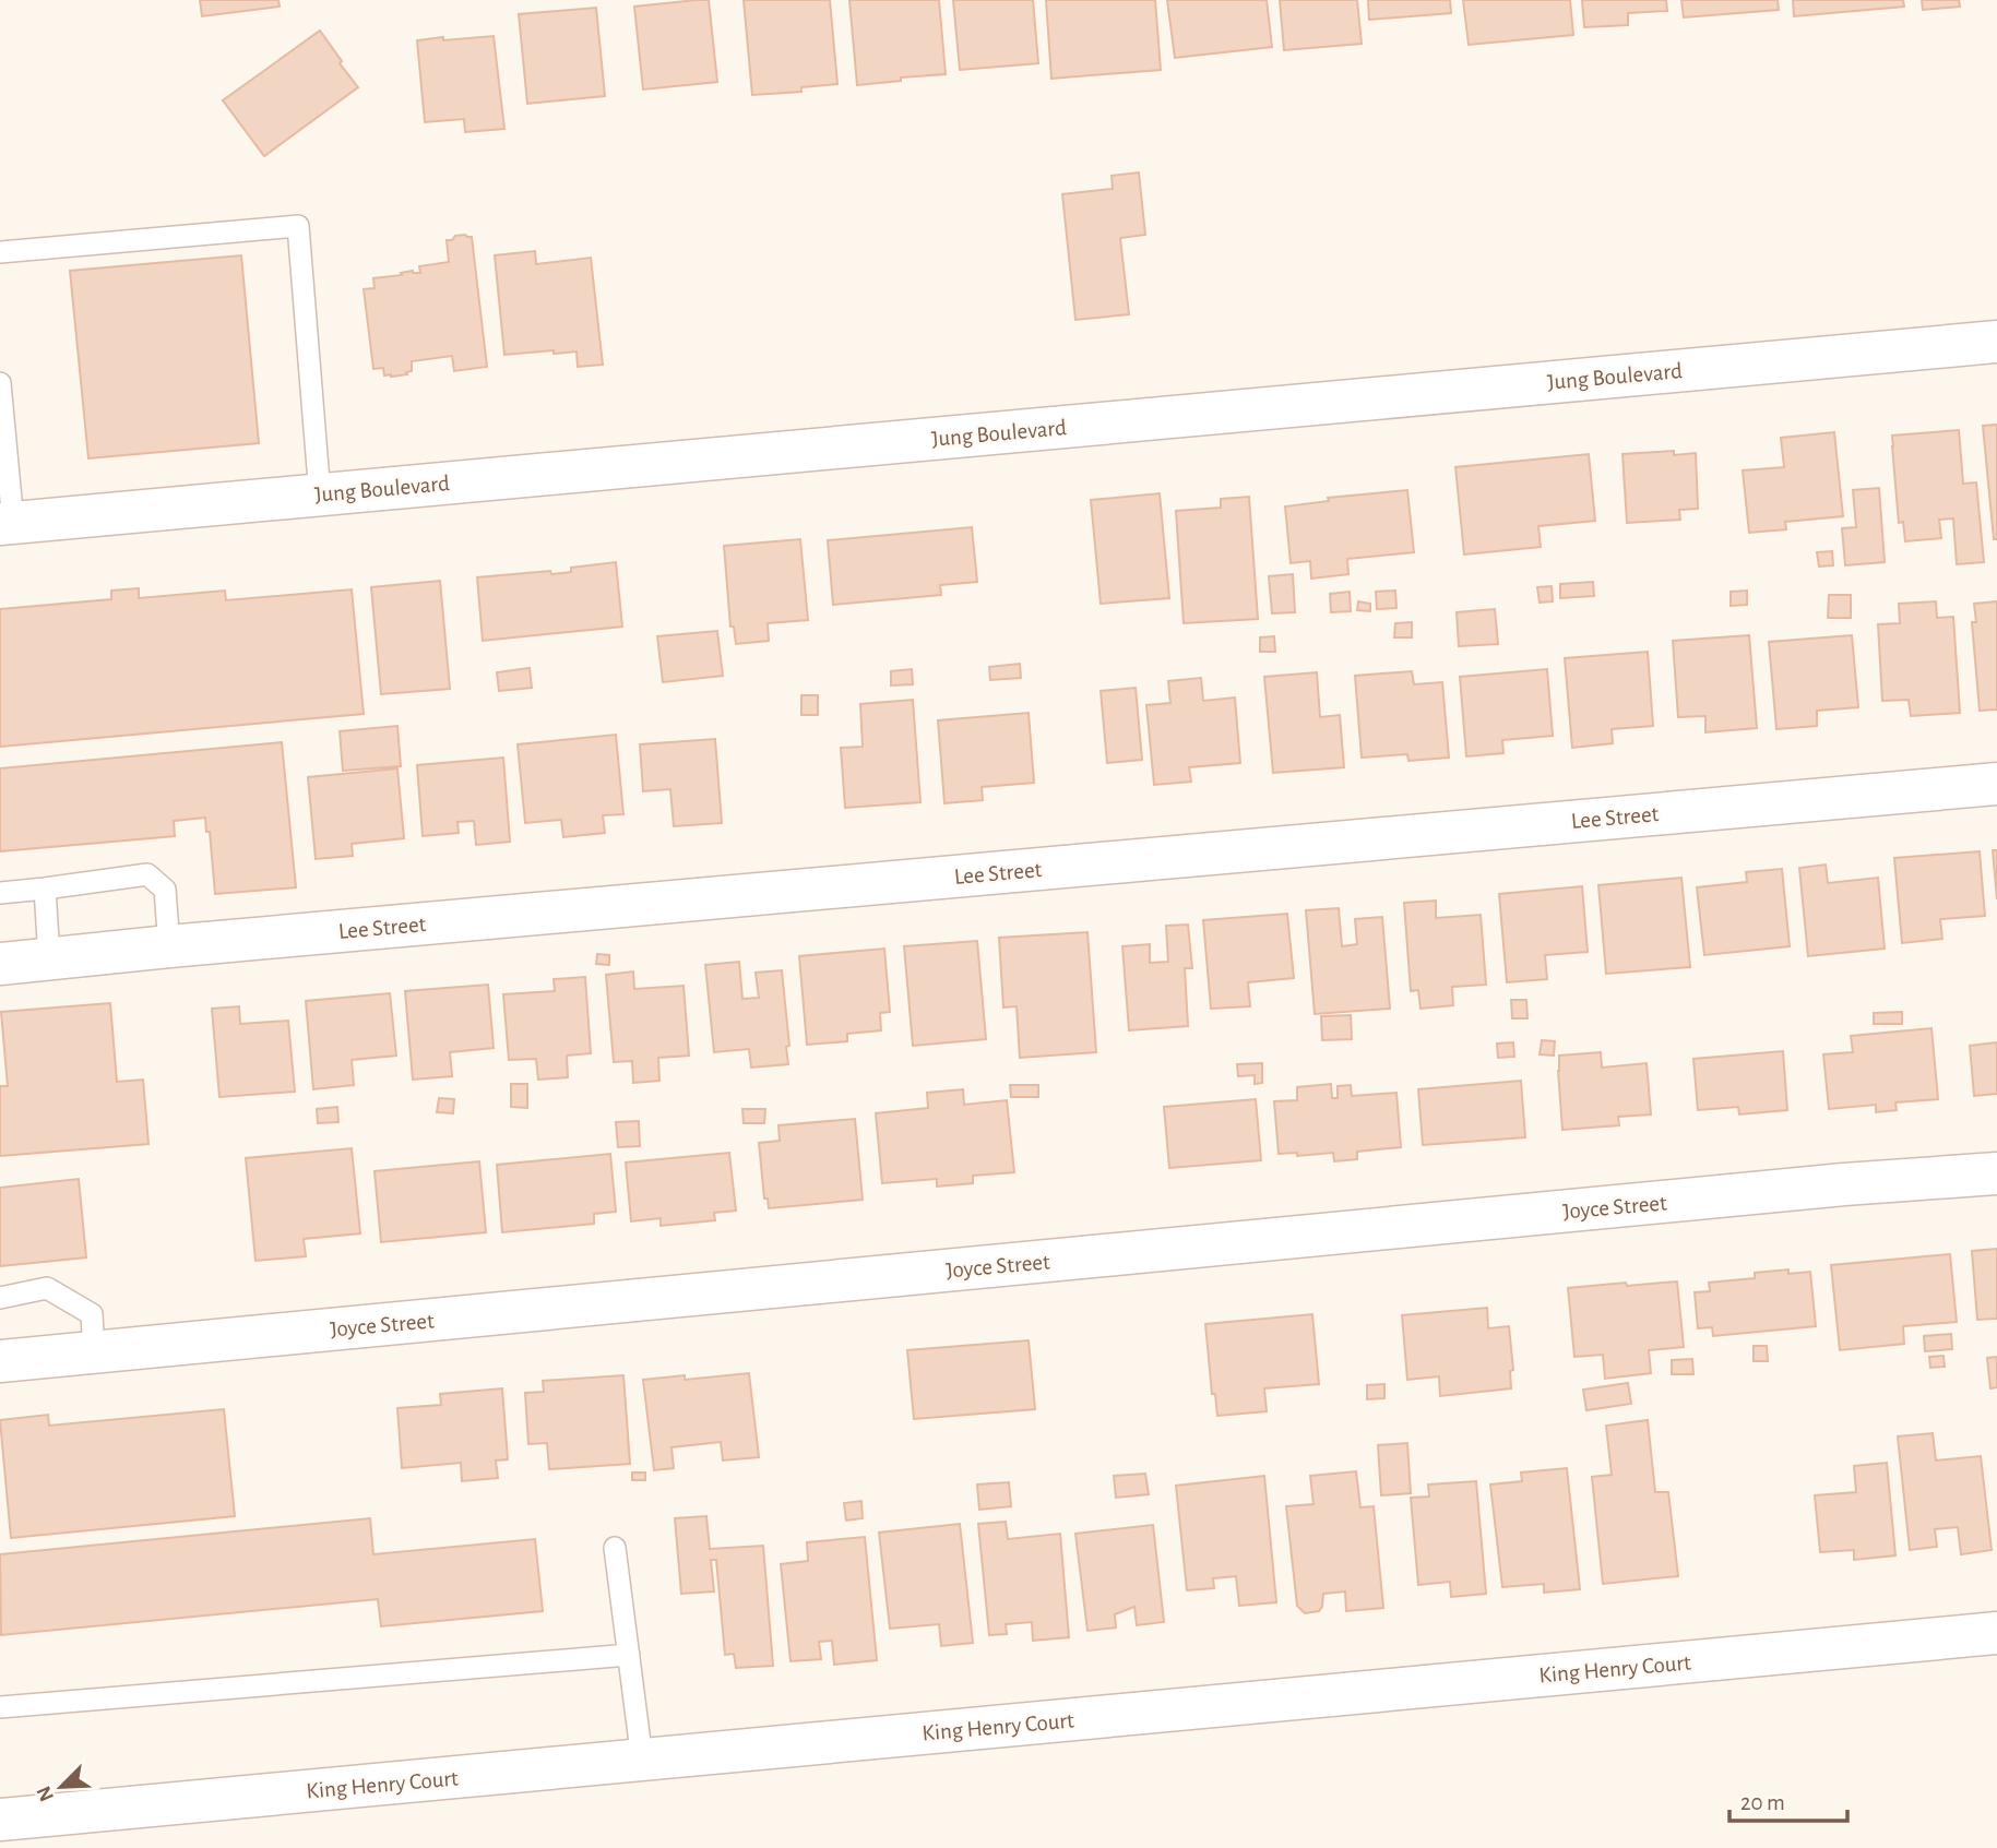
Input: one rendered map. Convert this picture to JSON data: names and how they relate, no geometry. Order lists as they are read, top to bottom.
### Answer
{
  "streets": {
    "street": [
      "Jung Boulevard",
      "Lee Street",
      "Joyce Street",
      "King Henry Court"
    ]
  },
  "scale_bar": "20 m",
  "north": "bottom left"
}
